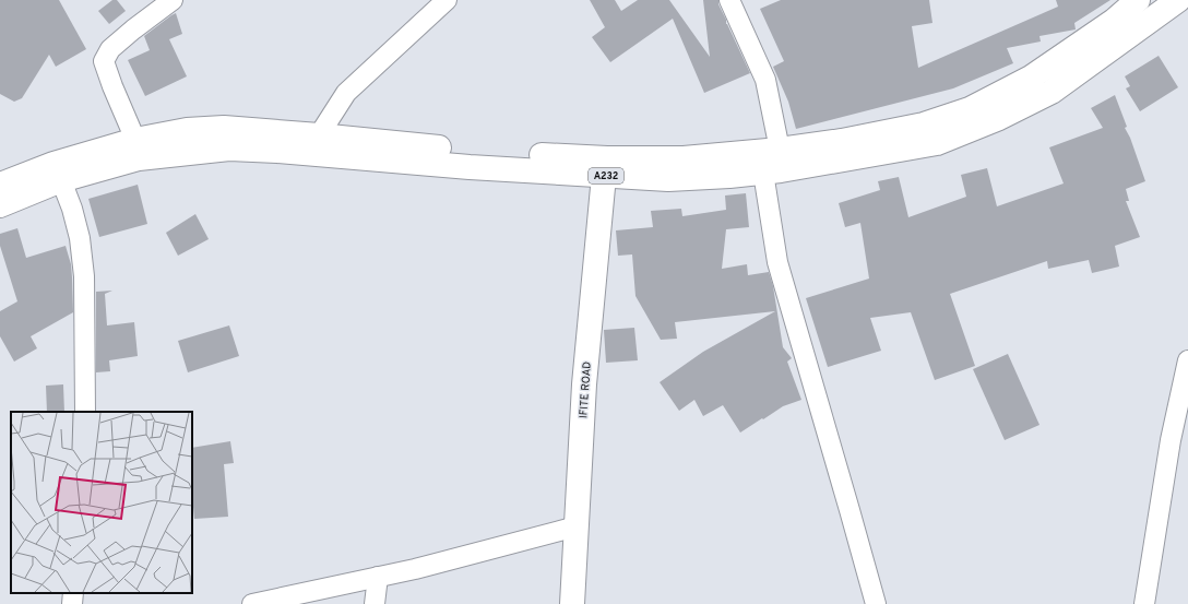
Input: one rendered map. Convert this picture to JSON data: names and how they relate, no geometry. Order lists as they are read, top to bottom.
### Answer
{
  "streets": {
    "main road": ["A232", "IFITE ROAD"]
  },
  "crossings": [
    ["A232", "IFITE ROAD"]
  ]
}
